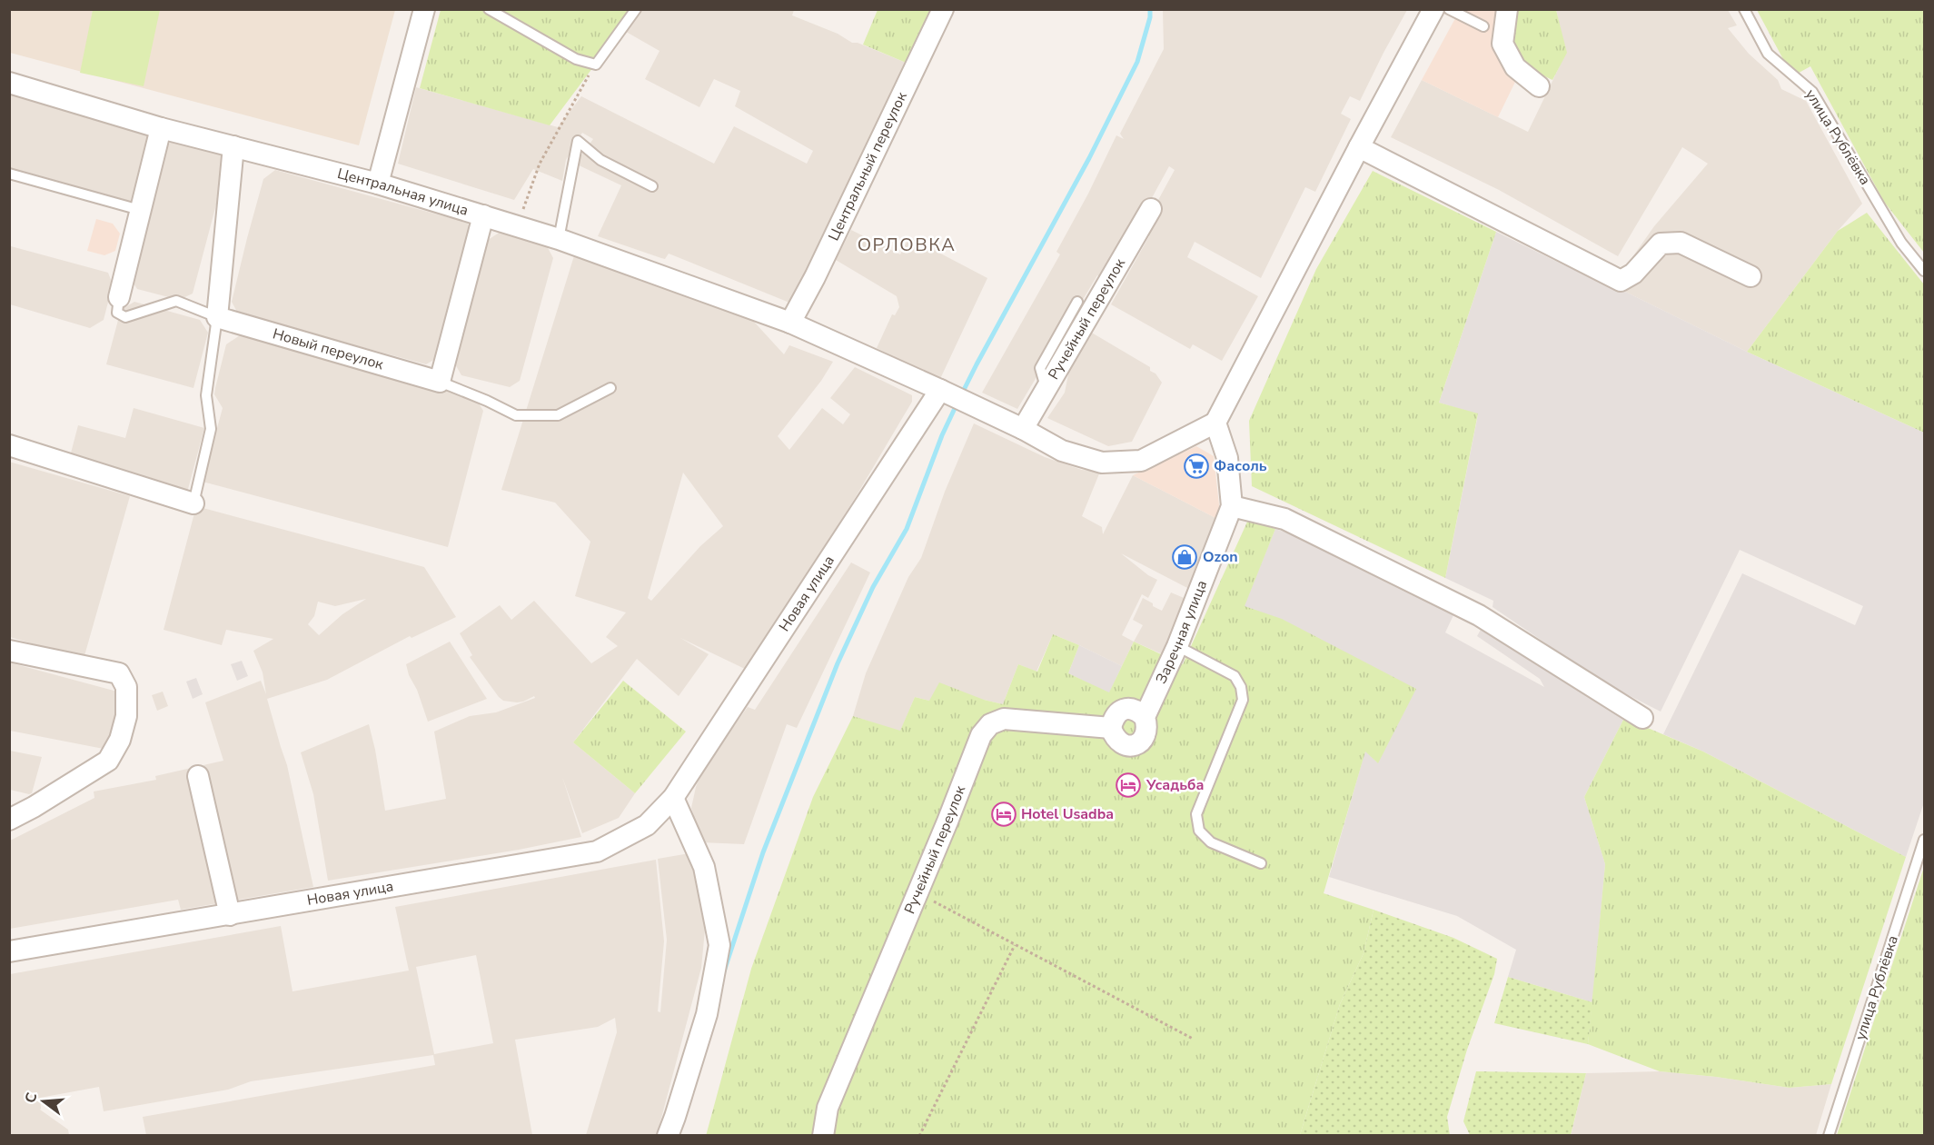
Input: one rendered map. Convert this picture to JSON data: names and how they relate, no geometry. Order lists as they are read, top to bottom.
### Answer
{
  "streets": {
    "street": [
      "Центральный переулок",
      "Центральная улица",
      "Ручейный переулок",
      "Новый переулок",
      "Новая улица",
      "Заречная улица"
    ],
    "lane": ["улица Рублёвка"]
  },
  "crossings": [
    ["Центральный переулок", "Центральная улица"],
    ["Центральная улица", "Новая улица"],
    ["Ручейный переулок", "Заречная улица"]
  ],
  "districts": ["ОРЛОВКА"],
  "places": {
    "supermarket": ["Фасоль"],
    "shop": ["Ozon"],
    "hotel": ["Усадьба", "Hotel Usadba"]
  },
  "north": "left"
}
